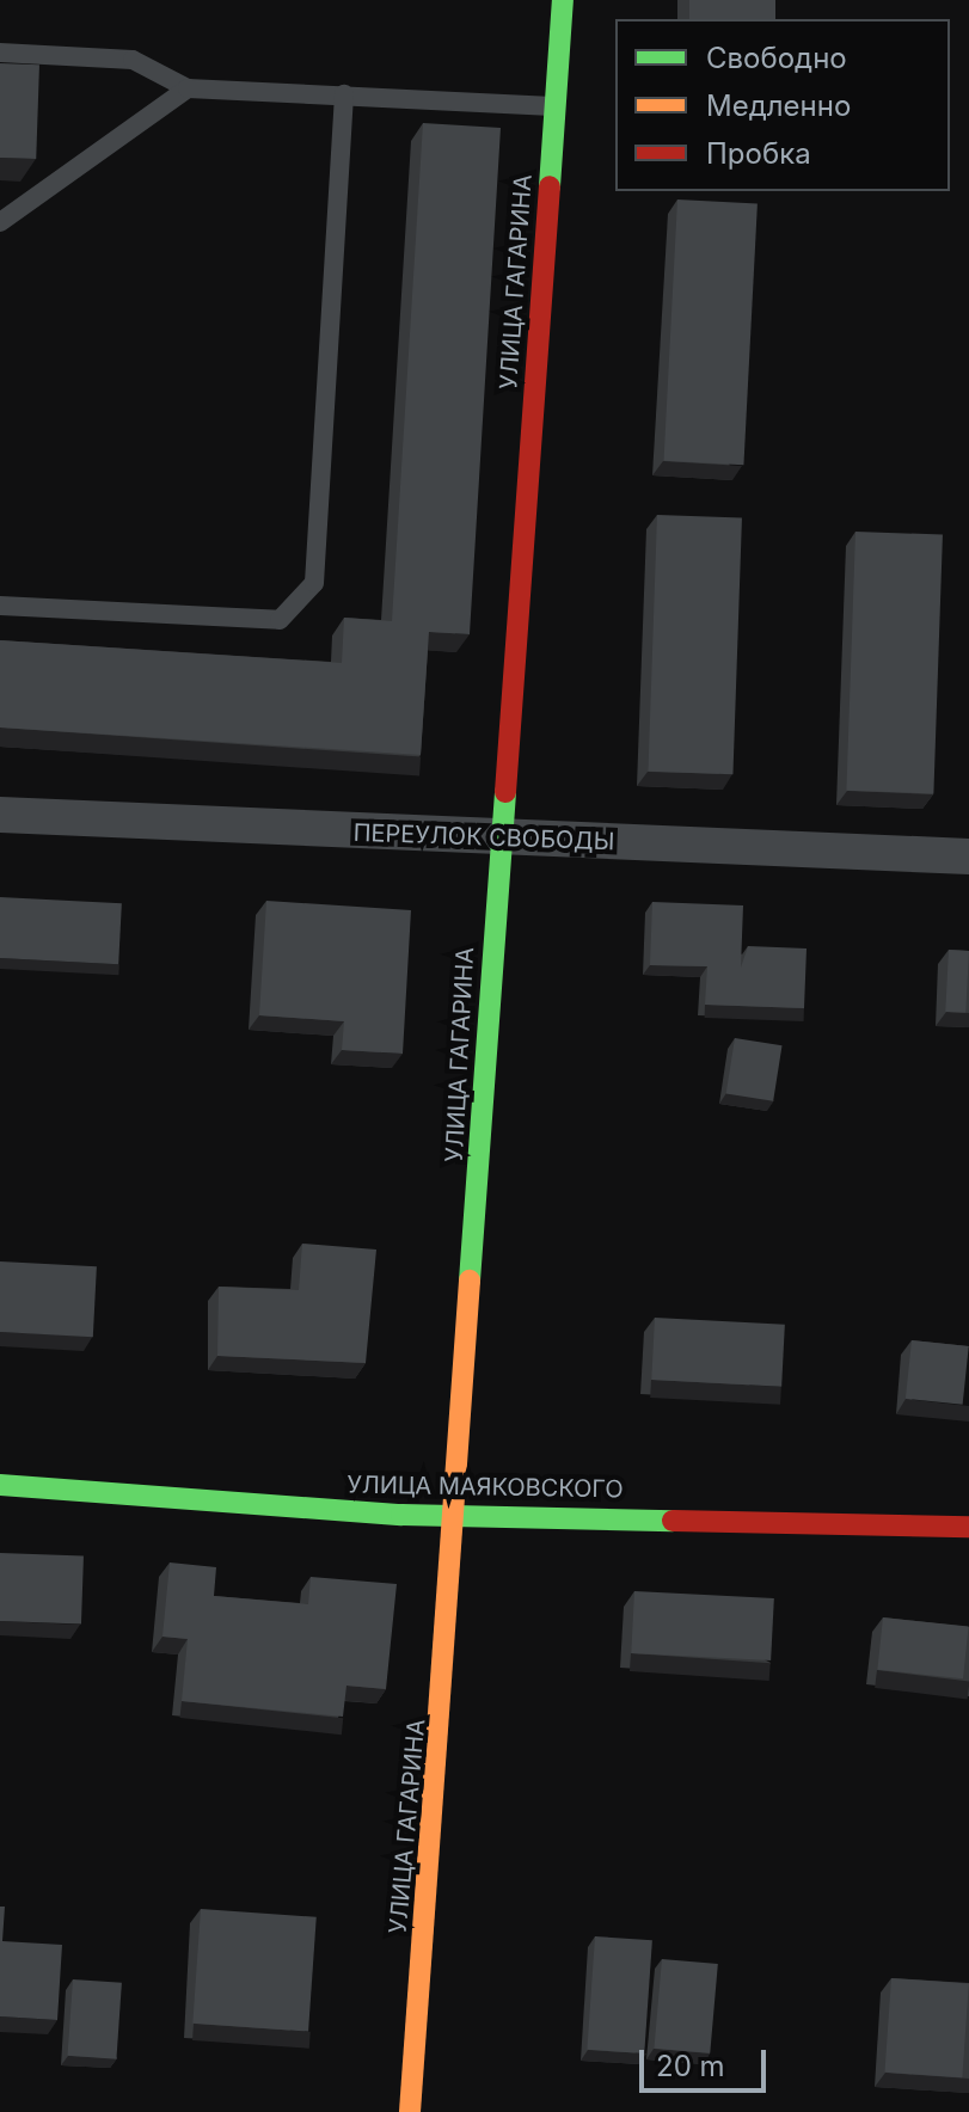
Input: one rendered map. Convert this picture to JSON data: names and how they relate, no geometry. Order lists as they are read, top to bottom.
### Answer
{
  "streets": {
    "main road": ["УЛИЦА ГАГАРИНА", "УЛИЦА МАЯКОВСКОГО"],
    "street": ["ПЕРЕУЛОК СВОБОДЫ"]
  },
  "crossings": [
    ["УЛИЦА ГАГАРИНА", "ПЕРЕУЛОК СВОБОДЫ"],
    ["УЛИЦА ГАГАРИНА", "УЛИЦА МАЯКОВСКОГО"]
  ],
  "legend": ["Свободно", "Медленно", "Пробка"],
  "scale_bar": "20 m"
}
